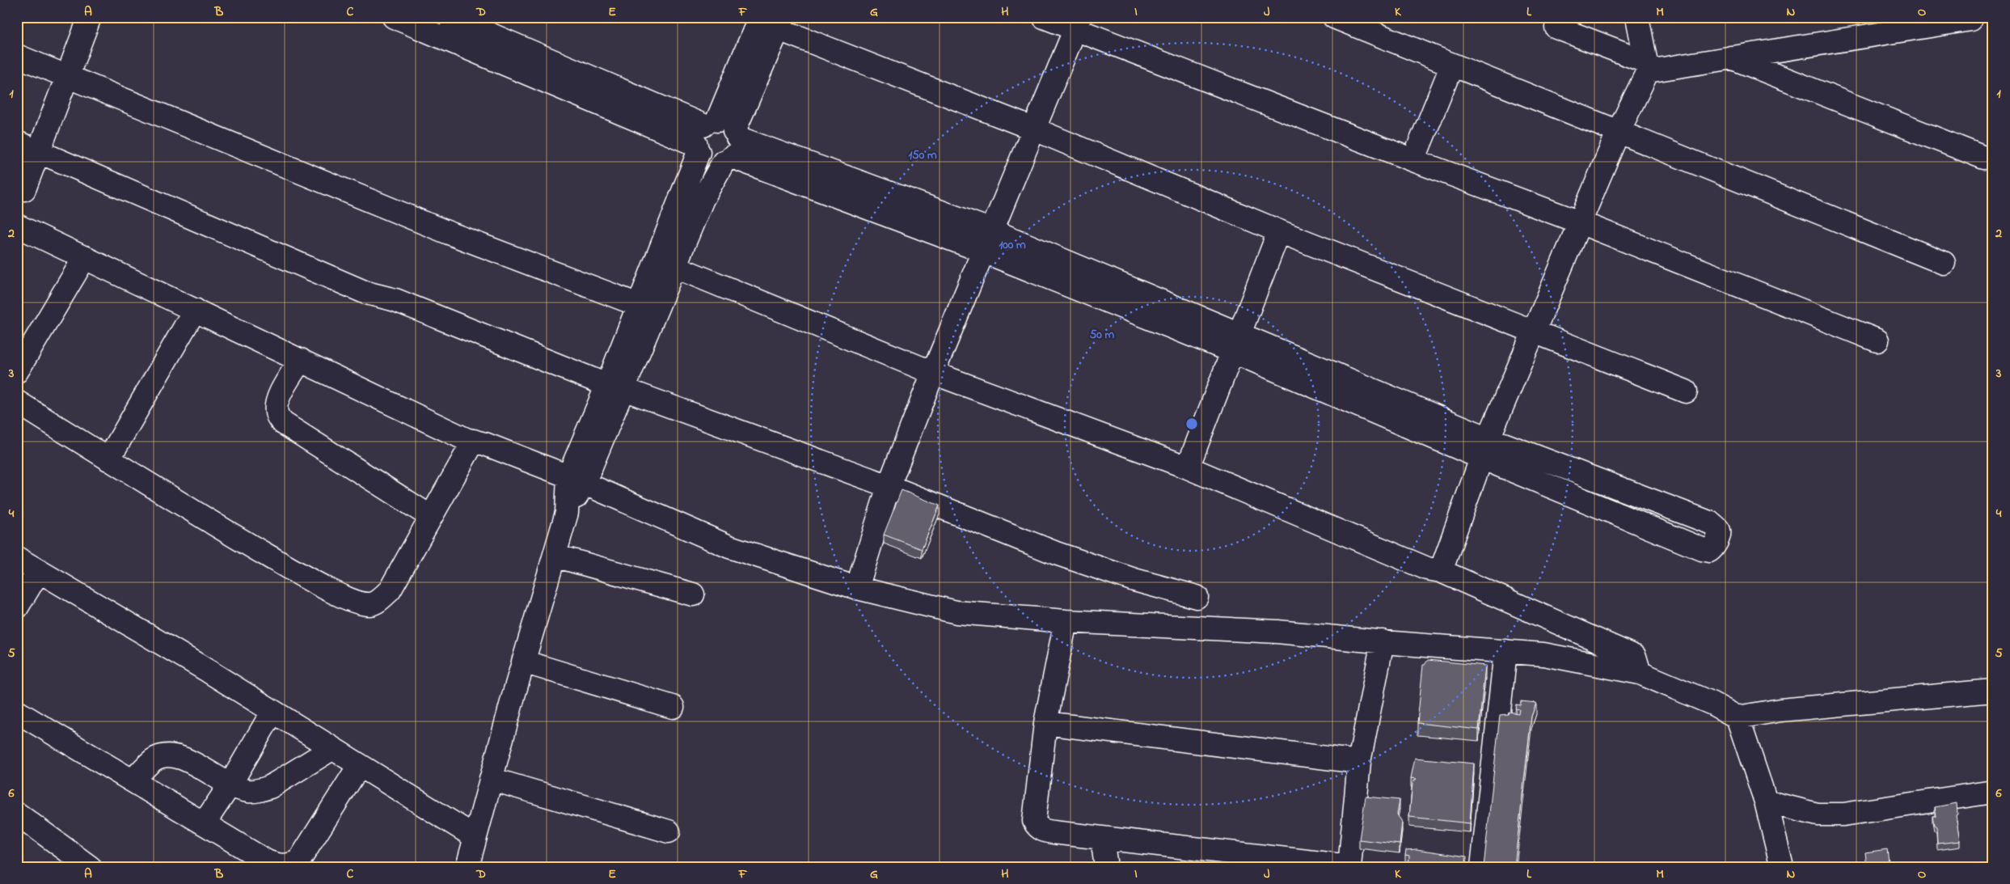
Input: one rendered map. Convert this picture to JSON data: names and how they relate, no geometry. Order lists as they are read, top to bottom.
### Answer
{
  "grid": {
    "columns": [
      "A",
      "B",
      "C",
      "D",
      "E",
      "F",
      "G",
      "H",
      "I",
      "J",
      "K",
      "L",
      "M",
      "N",
      "O"
    ],
    "rows": [
      "1",
      "2",
      "3",
      "4",
      "5",
      "6"
    ]
  },
  "rings": ["150 m", "100 m", "50 m"]
}
